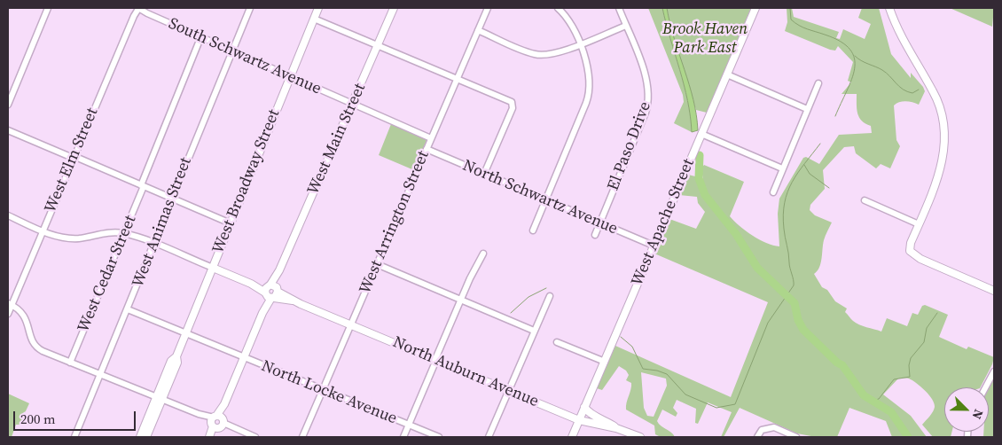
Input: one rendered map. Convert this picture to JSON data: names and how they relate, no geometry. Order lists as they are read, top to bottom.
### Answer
{
  "streets": {
    "main road": [
      "West Main Street",
      "West Broadway Street",
      "West Apache Street",
      "North Auburn Avenue"
    ],
    "street": [
      "South Schwartz Avenue",
      "El Paso Drive",
      "West Elm Street",
      "North Schwartz Avenue",
      "West Animas Street",
      "West Arrington Street",
      "West Cedar Street",
      "North Locke Avenue"
    ]
  },
  "crossings": [
    ["South Schwartz Avenue", "West Main Street"],
    ["South Schwartz Avenue", "West Elm Street"],
    ["South Schwartz Avenue", "West Broadway Street"],
    ["South Schwartz Avenue", "West Animas Street"],
    ["South Schwartz Avenue", "West Cedar Street"],
    ["West Main Street", "North Auburn Avenue"],
    ["West Main Street", "North Locke Avenue"],
    ["El Paso Drive", "North Schwartz Avenue"],
    ["West Broadway Street", "North Auburn Avenue"],
    ["West Broadway Street", "North Locke Avenue"],
    ["North Schwartz Avenue", "West Arrington Street"],
    ["North Schwartz Avenue", "West Apache Street"],
    ["West Animas Street", "North Locke Avenue"],
    ["West Arrington Street", "North Auburn Avenue"],
    ["West Arrington Street", "North Locke Avenue"],
    ["West Apache Street", "North Auburn Avenue"]
  ],
  "parks": ["Brook Haven Park East"],
  "scale_bar": "200 m",
  "north": "bottom right"
}
